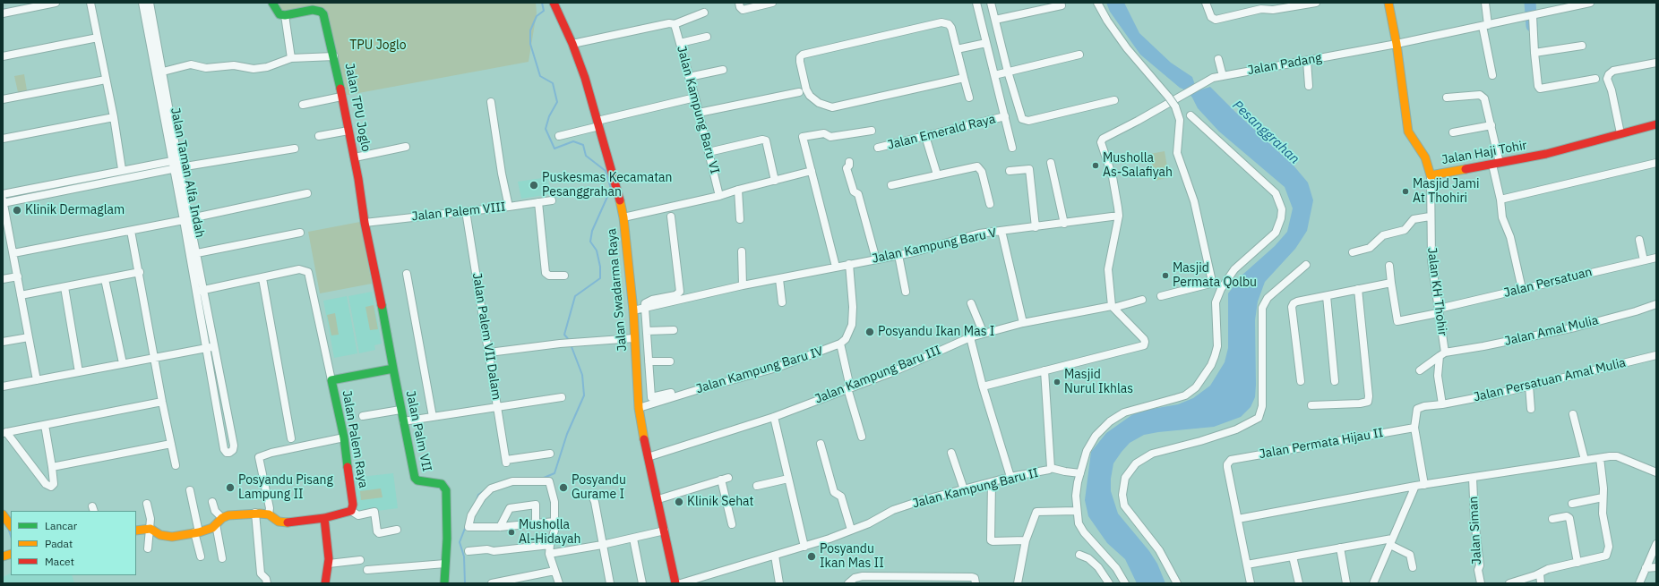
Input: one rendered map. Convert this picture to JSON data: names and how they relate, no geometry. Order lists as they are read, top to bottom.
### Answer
{
  "streets": {
    "street": [
      "Jalan Padang",
      "Jalan TPU Joglo",
      "Jalan Kampung Baru VI",
      "Jalan Emerald Raya",
      "Jalan Haji Tohir",
      "Jalan Taman Alfa Indah",
      "Jalan Palem VIII",
      "Jalan Kampung Baru V",
      "Jalan Persatuan",
      "Jalan Swadarma Raya",
      "Jalan KH Thohir",
      "Jalan Amal Mulia",
      "Jalan Palem VII Dalam",
      "Jalan Kampung Baru IV",
      "Jalan Kampung Baru III",
      "Jalan Persatuan Amal Mulia",
      "Jalan Palm VII",
      "Jalan Palem Raya",
      "Jalan Permata Hijau II",
      "Jalan Kampung Baru II",
      "Jalan Siman"
    ]
  },
  "crossings": [
    ["Jalan Padang", "Jalan Haji Tohir"],
    ["Jalan Padang", "Jalan Kampung Baru V"],
    ["Jalan TPU Joglo", "Jalan Palem VIII"],
    ["Jalan Haji Tohir", "Jalan KH Thohir"],
    ["Jalan Palem VIII", "Jalan Palem VII Dalam"],
    ["Jalan Kampung Baru V", "Jalan Swadarma Raya"],
    ["Jalan Kampung Baru V", "Jalan Kampung Baru IV"],
    ["Jalan Persatuan", "Jalan KH Thohir"],
    ["Jalan Swadarma Raya", "Jalan Kampung Baru IV"],
    ["Jalan Swadarma Raya", "Jalan Kampung Baru III"],
    ["Jalan KH Thohir", "Jalan Amal Mulia"],
    ["Jalan KH Thohir", "Jalan Persatuan Amal Mulia"],
    ["Jalan Persatuan Amal Mulia", "Jalan Permata Hijau II"],
    ["Jalan Palm VII", "Jalan Palem Raya"]
  ],
  "water": ["Pesanggrahan"],
  "parks": ["TPU Joglo"],
  "places": [
    "Musholla As-Salafiyah",
    "Puskesmas Kecamatan Pesanggrahan",
    "Masjid Jami At Thohiri",
    "Klinik Dermaglam",
    "Masjid Permata Qolbu",
    "Posyandu Ikan Mas I",
    "Masjid Nurul Ikhlas",
    "Posyandu Pisang Lampung II",
    "Posyandu Gurame I",
    "Klinik Sehat",
    "Musholla Al-Hidayah",
    "Posyandu Ikan Mas II"
  ],
  "legend": ["Lancar", "Padat", "Macet"]
}
